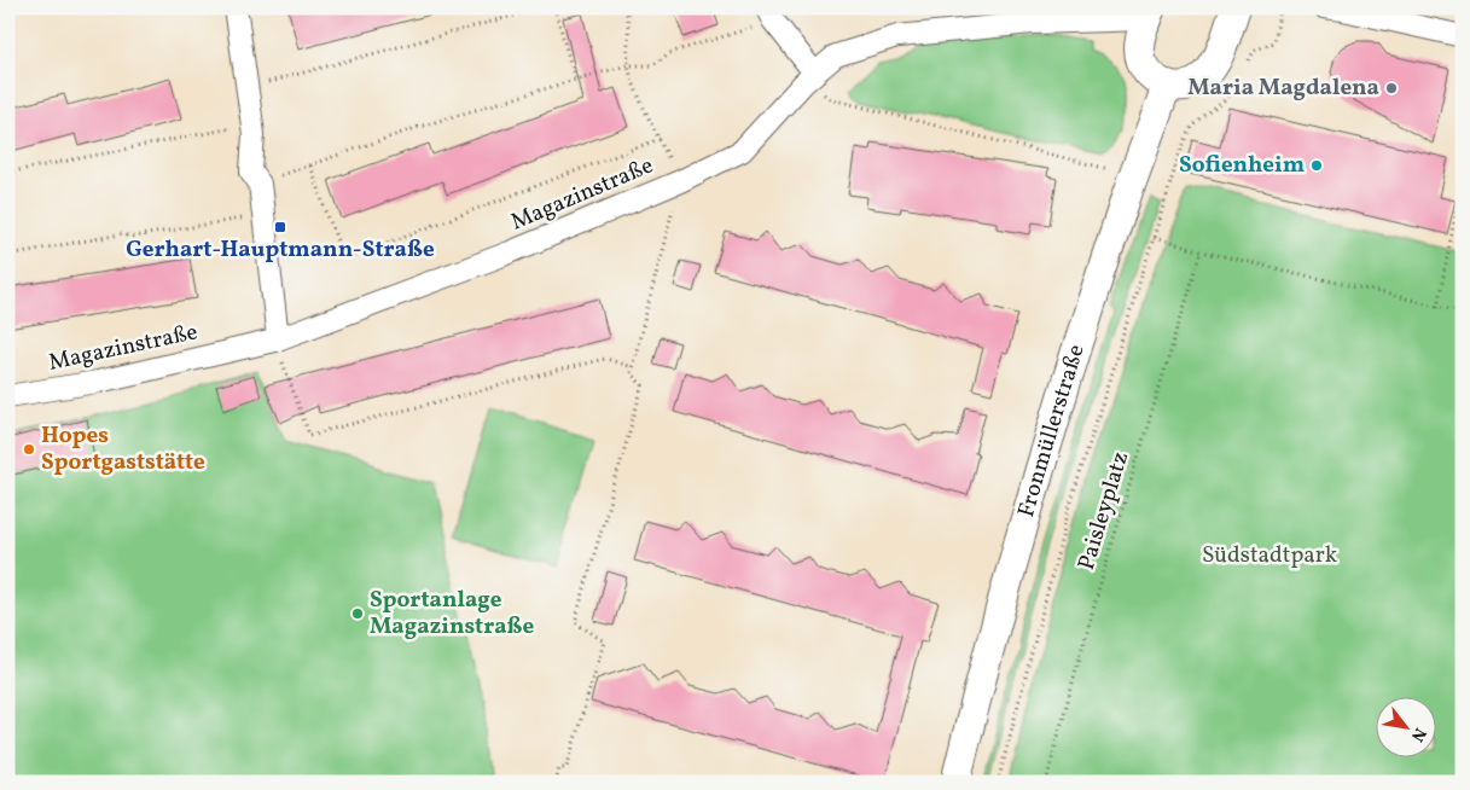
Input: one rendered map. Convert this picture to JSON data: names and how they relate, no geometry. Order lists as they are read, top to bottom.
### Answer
{
  "streets": {
    "main road": ["Fronmüllerstraße"],
    "street": ["Magazinstraße"],
    "path": ["Paisleyplatz"]
  },
  "parks": ["Südstadtpark"],
  "places": {
    "other": [
      "Maria Magdalena",
      "Sofienheim",
      "Hopes Sportgaststätte",
      "Sportanlage Magazinstraße"
    ],
    "transit": ["Gerhart-Hauptmann-Straße"]
  },
  "north": "bottom right"
}
